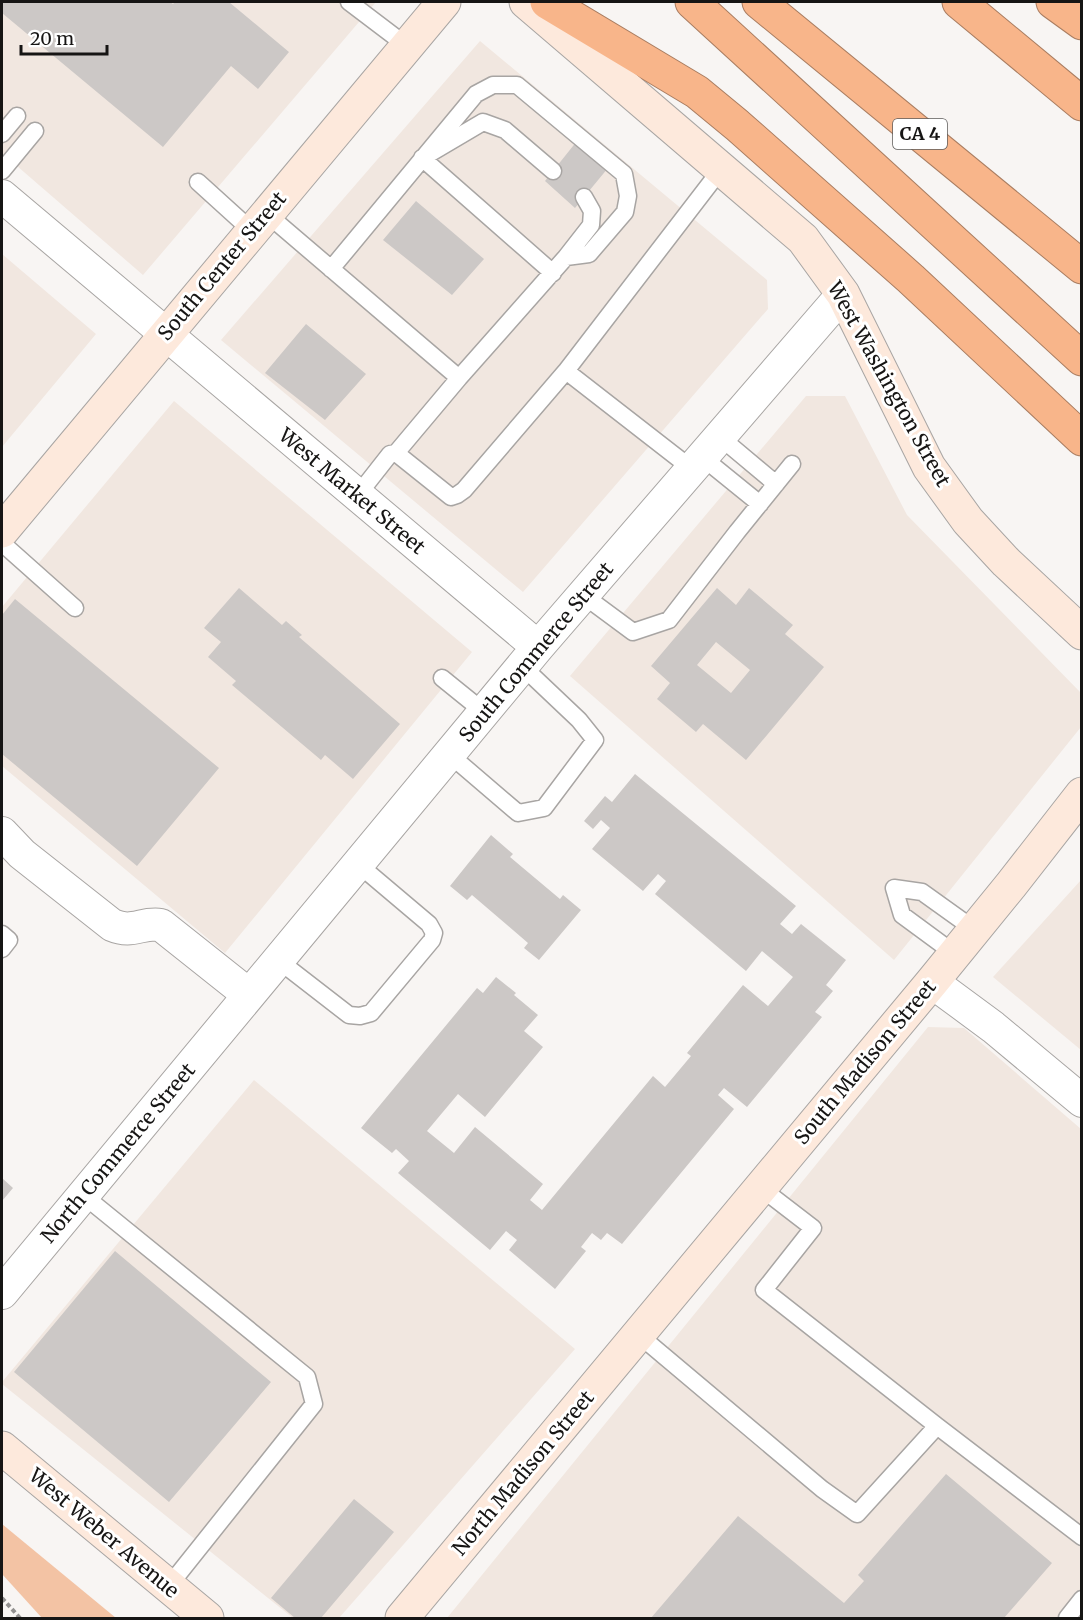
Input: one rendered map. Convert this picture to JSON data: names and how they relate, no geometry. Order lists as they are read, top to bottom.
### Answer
{
  "streets": {
    "highway": ["CA 4"],
    "main road": [
      "South Center Street",
      "West Washington Street",
      "South Madison Street",
      "North Madison Street",
      "West Weber Avenue"
    ],
    "street": ["West Market Street", "South Commerce Street", "North Commerce Street"]
  },
  "crossings": [
    ["South Center Street", "West Market Street"],
    ["West Washington Street", "South Commerce Street"],
    ["West Market Street", "South Commerce Street"],
    ["South Commerce Street", "North Commerce Street"],
    ["South Madison Street", "North Madison Street"]
  ],
  "scale_bar": "20 m"
}
